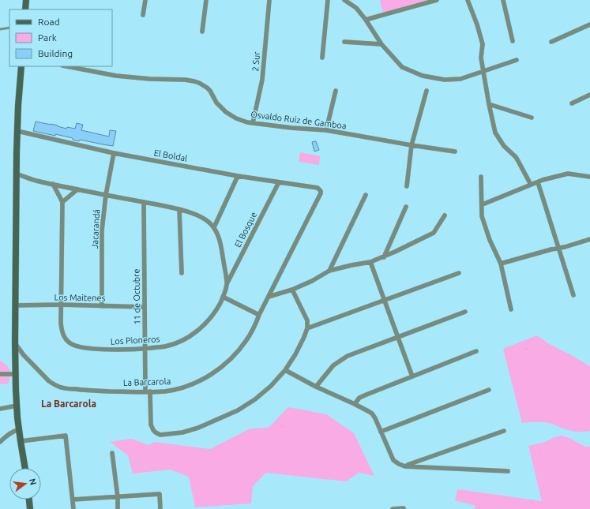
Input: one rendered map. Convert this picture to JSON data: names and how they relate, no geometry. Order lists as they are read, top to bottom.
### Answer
{
  "streets": {
    "street": [
      "2 Sur",
      "Osvaldo Ruiz de Gamboa",
      "El Boldal",
      "Jacarandá",
      "El Bosque",
      "11 de Octubre",
      "Los Maitenes",
      "Los Pioneros",
      "La Barcarola"
    ]
  },
  "crossings": [
    ["2 Sur", "Osvaldo Ruiz de Gamboa"],
    ["El Boldal", "Jacarandá"],
    ["El Boldal", "El Bosque"],
    ["El Boldal", "La Barcarola"],
    ["Jacarandá", "Los Maitenes"],
    ["El Bosque", "Los Pioneros"],
    ["11 de Octubre", "Los Maitenes"],
    ["11 de Octubre", "Los Pioneros"],
    ["11 de Octubre", "La Barcarola"],
    ["Los Maitenes", "Los Pioneros"]
  ],
  "districts": ["La Barcarola"],
  "legend": ["Road", "Park", "Building"],
  "north": "right"
}
